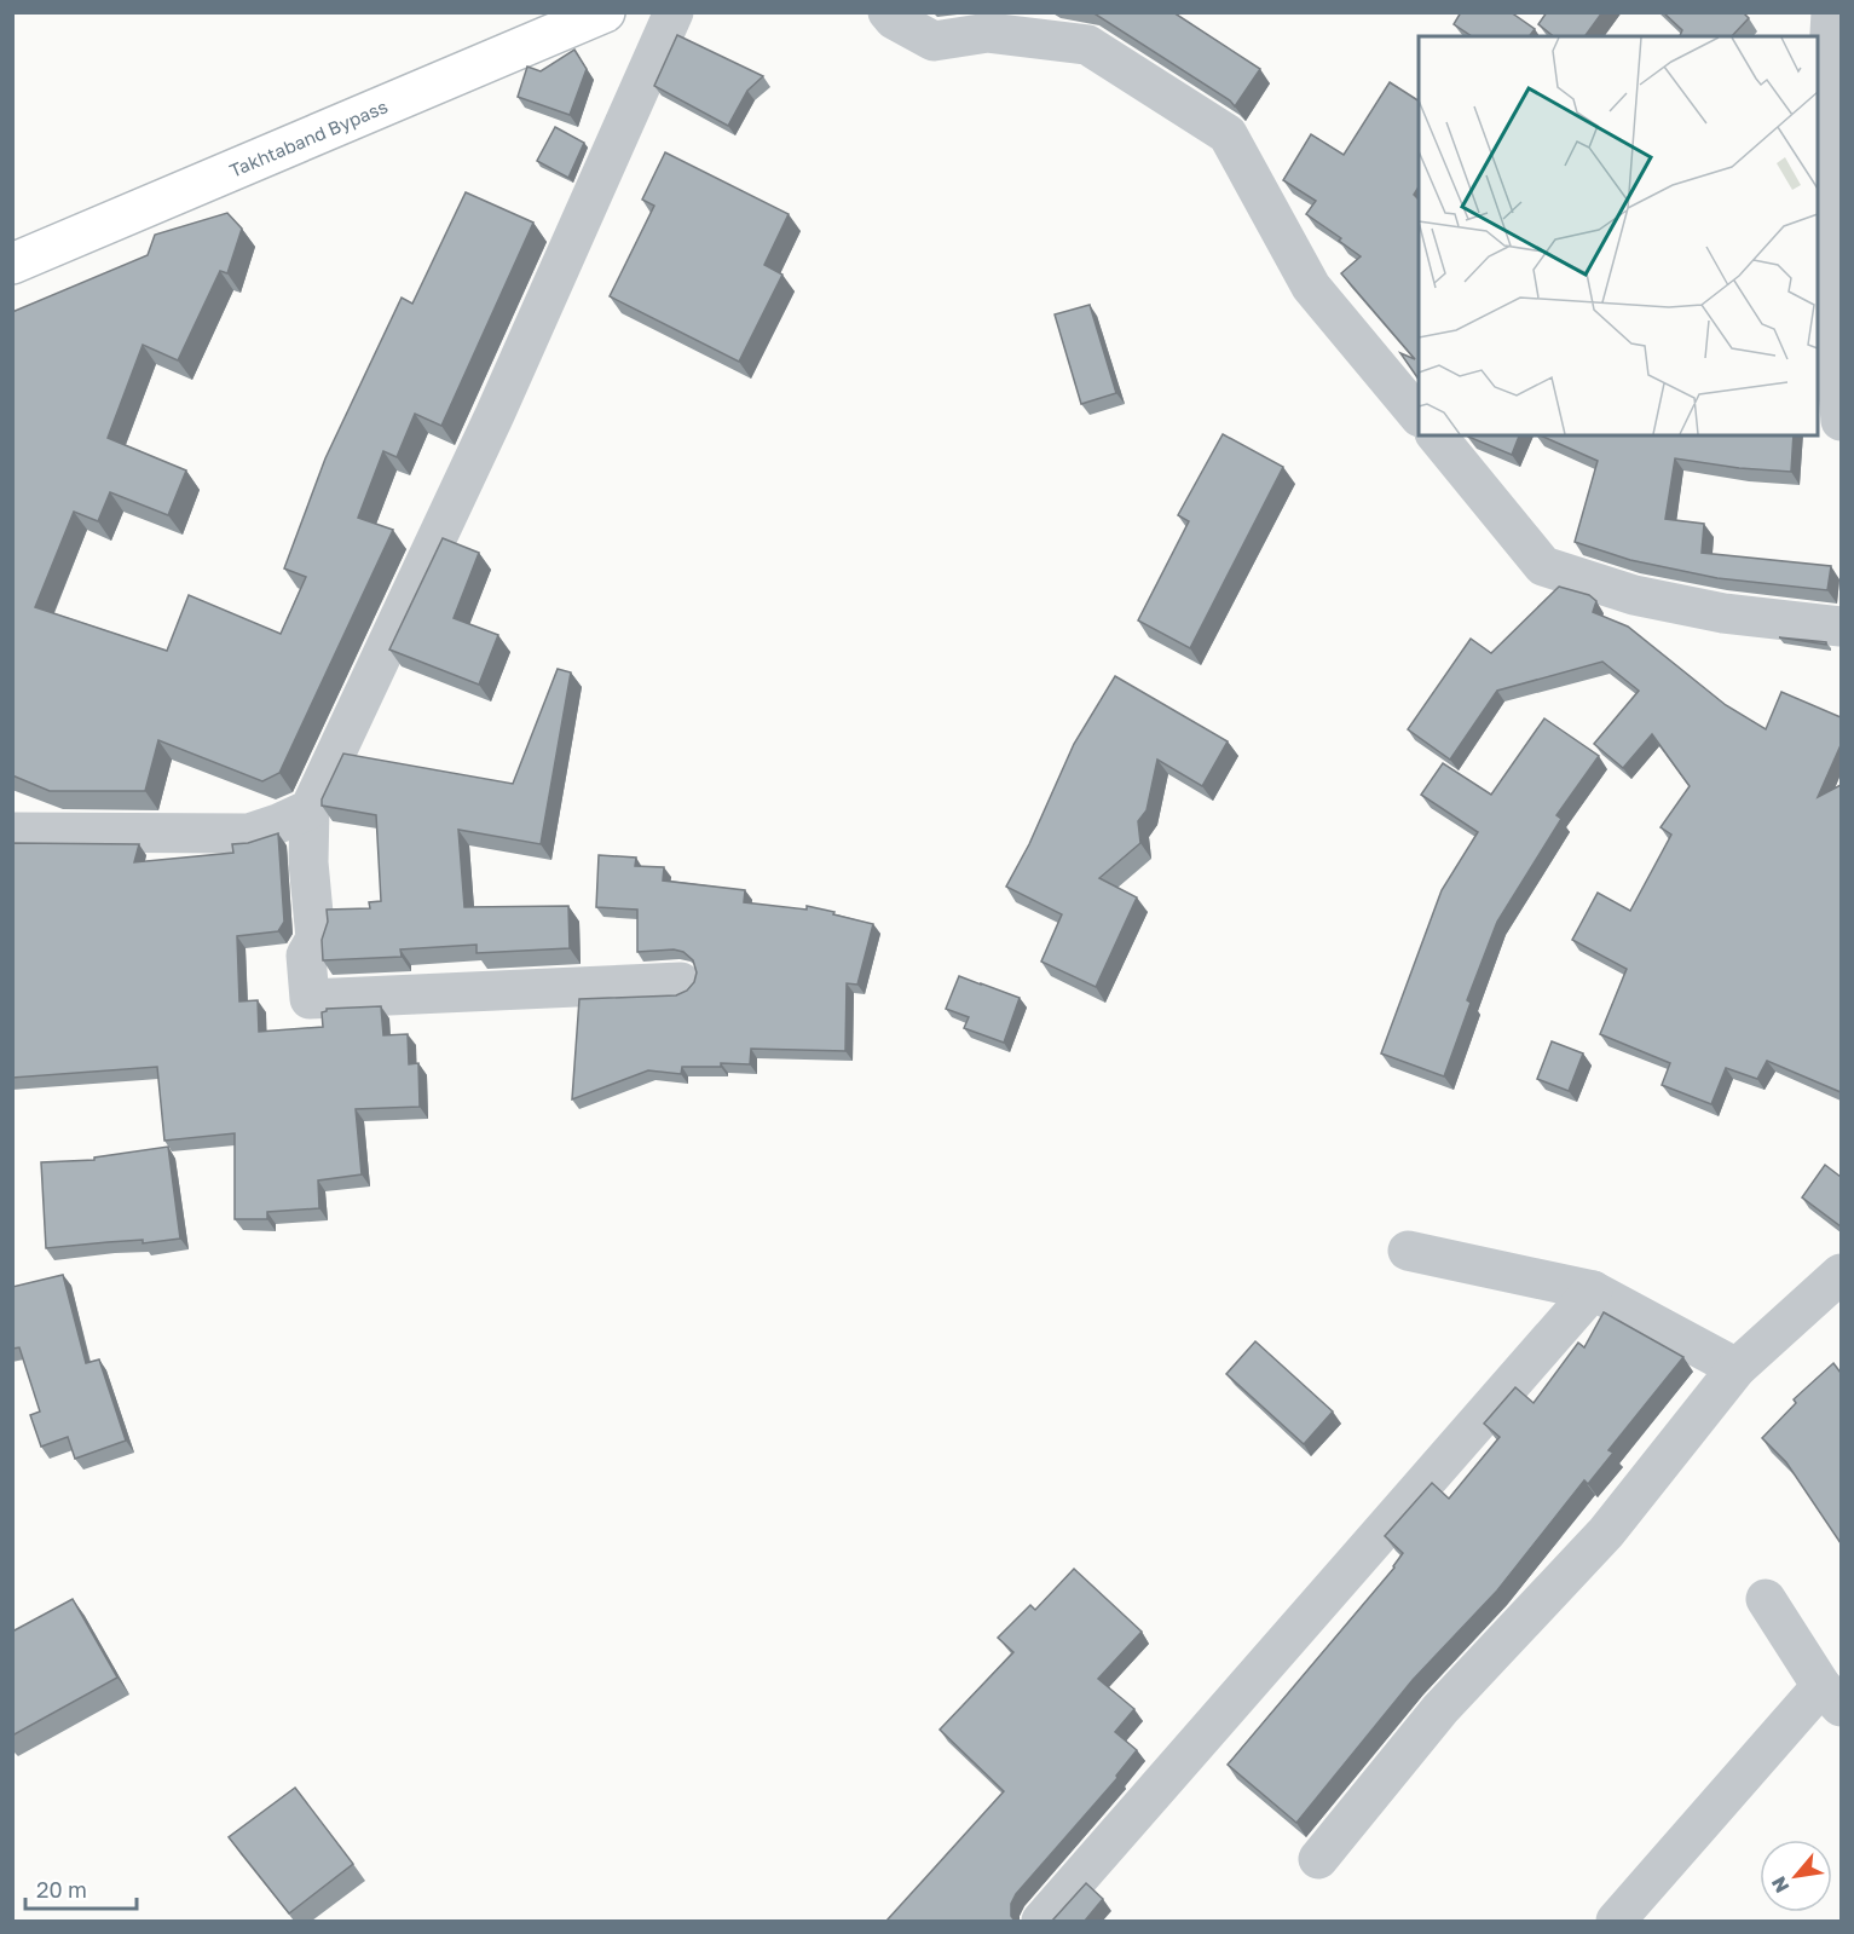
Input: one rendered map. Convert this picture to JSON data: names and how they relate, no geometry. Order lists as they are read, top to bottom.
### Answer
{
  "streets": {
    "main road": ["Takhtaband Bypass"]
  },
  "scale_bar": "20 m",
  "north": "bottom left"
}
